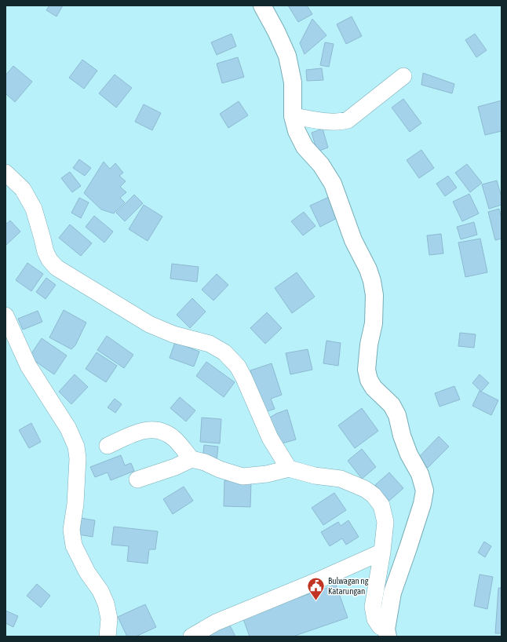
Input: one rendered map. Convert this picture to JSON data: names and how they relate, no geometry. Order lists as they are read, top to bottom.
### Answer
{
  "places": {
    "public building": ["Bulwagan ng Katarungan"]
  }
}
